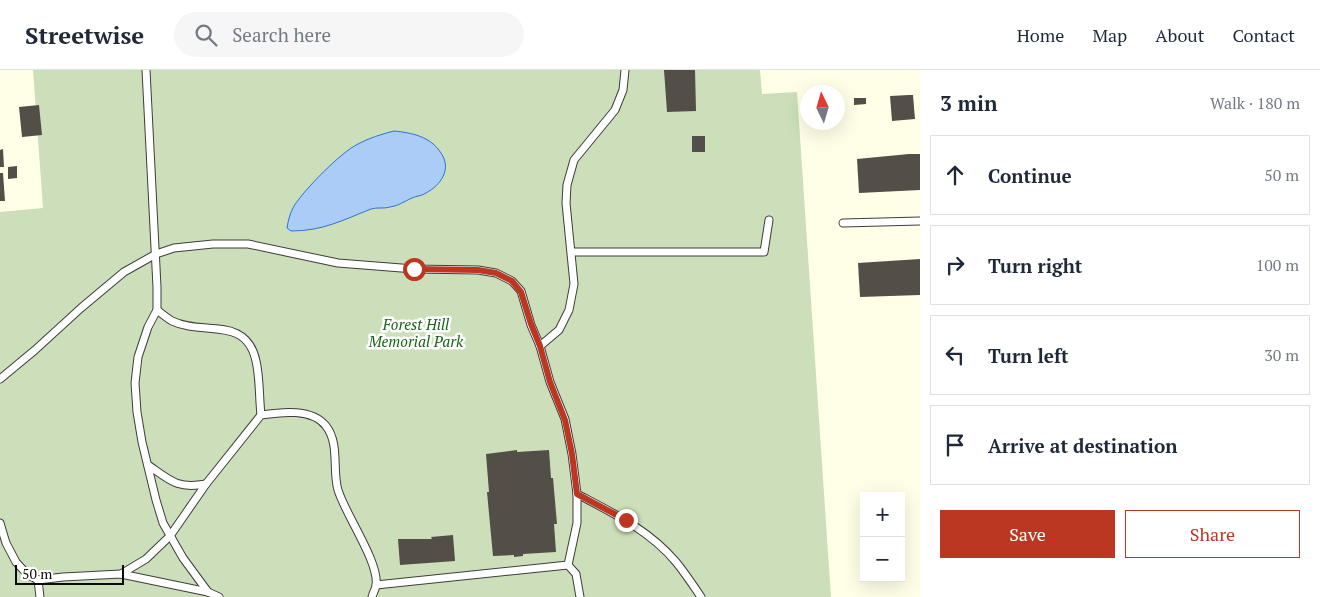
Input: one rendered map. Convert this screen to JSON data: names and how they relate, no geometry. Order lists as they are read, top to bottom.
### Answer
{
  "parks": ["Forest Hill Memorial Park"],
  "scale_bar": "50 m",
  "north": "top",
  "page": {
    "header": "Streetwise",
    "search": "Search here",
    "nav": [
      "Home",
      "Map",
      "About",
      "Contact"
    ],
    "heading": ["3 min", "Walk · 180 m"],
    "list": [
      ["Continue", "50 m"],
      ["Turn right", "100 m"],
      ["Turn left", "30 m"],
      "Arrive at destination"
    ],
    "map_buttons": ["+", "−"],
    "buttons": ["Save", "Share"],
    "scale": "50 m"
  }
}
